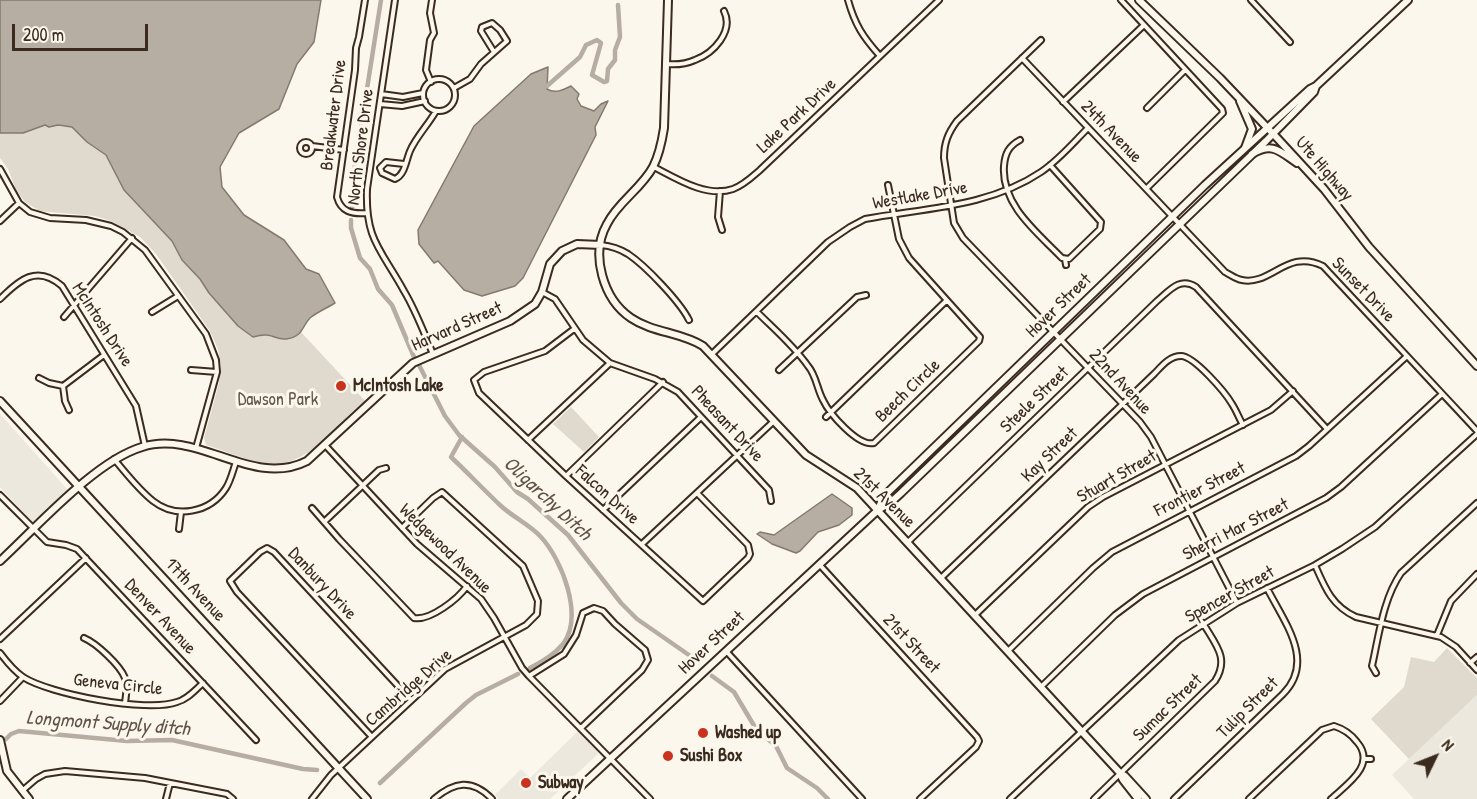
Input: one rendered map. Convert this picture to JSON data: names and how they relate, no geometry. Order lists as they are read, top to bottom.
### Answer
{
  "streets": {
    "main road": [
      "Ute Highway",
      "Hover Street",
      "Harvard Street",
      "21st Avenue",
      "17th Avenue"
    ],
    "street": [
      "Breakwater Drive",
      "Lake Park Drive",
      "24th Avenue",
      "North Shore Drive",
      "Westlake Drive",
      "Sunset Drive",
      "McIntosh Drive",
      "22nd Avenue",
      "Beech Circle",
      "Steele Street",
      "Pheasant Drive",
      "Kay Street",
      "Stuart Street",
      "Frontier Street",
      "Falcon Drive",
      "Sherri Mar Street",
      "Wedgewood Avenue",
      "Danbury Drive",
      "Spencer Street",
      "Denver Avenue",
      "21st Street",
      "Geneva Circle",
      "Cambridge Drive",
      "Sumac Street",
      "Tulip Street"
    ]
  },
  "crossings": [
    ["Breakwater Drive", "North Shore Drive"],
    ["24th Avenue", "Westlake Drive"],
    ["24th Avenue", "Sunset Drive"],
    ["24th Avenue", "Hover Street"],
    ["24th Avenue", "22nd Avenue"],
    ["North Shore Drive", "Harvard Street"],
    ["Ute Highway", "Hover Street"],
    ["Westlake Drive", "22nd Avenue"],
    ["Westlake Drive", "Beech Circle"],
    ["Westlake Drive", "21st Avenue"],
    ["Sunset Drive", "Hover Street"],
    ["Sunset Drive", "Frontier Street"],
    ["Sunset Drive", "Sherri Mar Street"],
    ["Sunset Drive", "Spencer Street"],
    ["Hover Street", "22nd Avenue"],
    ["Hover Street", "21st Avenue"],
    ["Hover Street", "Wedgewood Avenue"],
    ["Hover Street", "21st Street"],
    ["McIntosh Drive", "Harvard Street"],
    ["Harvard Street", "Pheasant Drive"],
    ["Harvard Street", "21st Avenue"],
    ["Harvard Street", "Wedgewood Avenue"],
    ["Harvard Street", "17th Avenue"],
    ["Harvard Street", "Denver Avenue"],
    ["22nd Avenue", "Steele Street"],
    ["22nd Avenue", "Kay Street"],
    ["22nd Avenue", "Stuart Street"],
    ["22nd Avenue", "Frontier Street"],
    ["22nd Avenue", "Sherri Mar Street"],
    ["22nd Avenue", "Spencer Street"],
    ["Steele Street", "Stuart Street"],
    ["Steele Street", "21st Avenue"],
    ["Pheasant Drive", "Falcon Drive"],
    ["Kay Street", "Stuart Street"],
    ["Kay Street", "21st Avenue"],
    ["Stuart Street", "21st Avenue"],
    ["Frontier Street", "21st Avenue"],
    ["21st Avenue", "Sherri Mar Street"],
    ["21st Avenue", "Spencer Street"],
    ["21st Avenue", "Sumac Street"],
    ["Wedgewood Avenue", "Cambridge Drive"],
    ["Danbury Drive", "Cambridge Drive"],
    ["17th Avenue", "Cambridge Drive"],
    ["Spencer Street", "Sumac Street"],
    ["Spencer Street", "Tulip Street"],
    ["Denver Avenue", "Geneva Circle"]
  ],
  "water": ["Oligarchy Ditch", "Longmont Supply ditch"],
  "parks": ["Dawson Park"],
  "places": [
    "McIntosh Lake",
    "Washed up",
    "Sushi Box",
    "Subway"
  ],
  "scale_bar": "200 m",
  "north": "top right"
}
